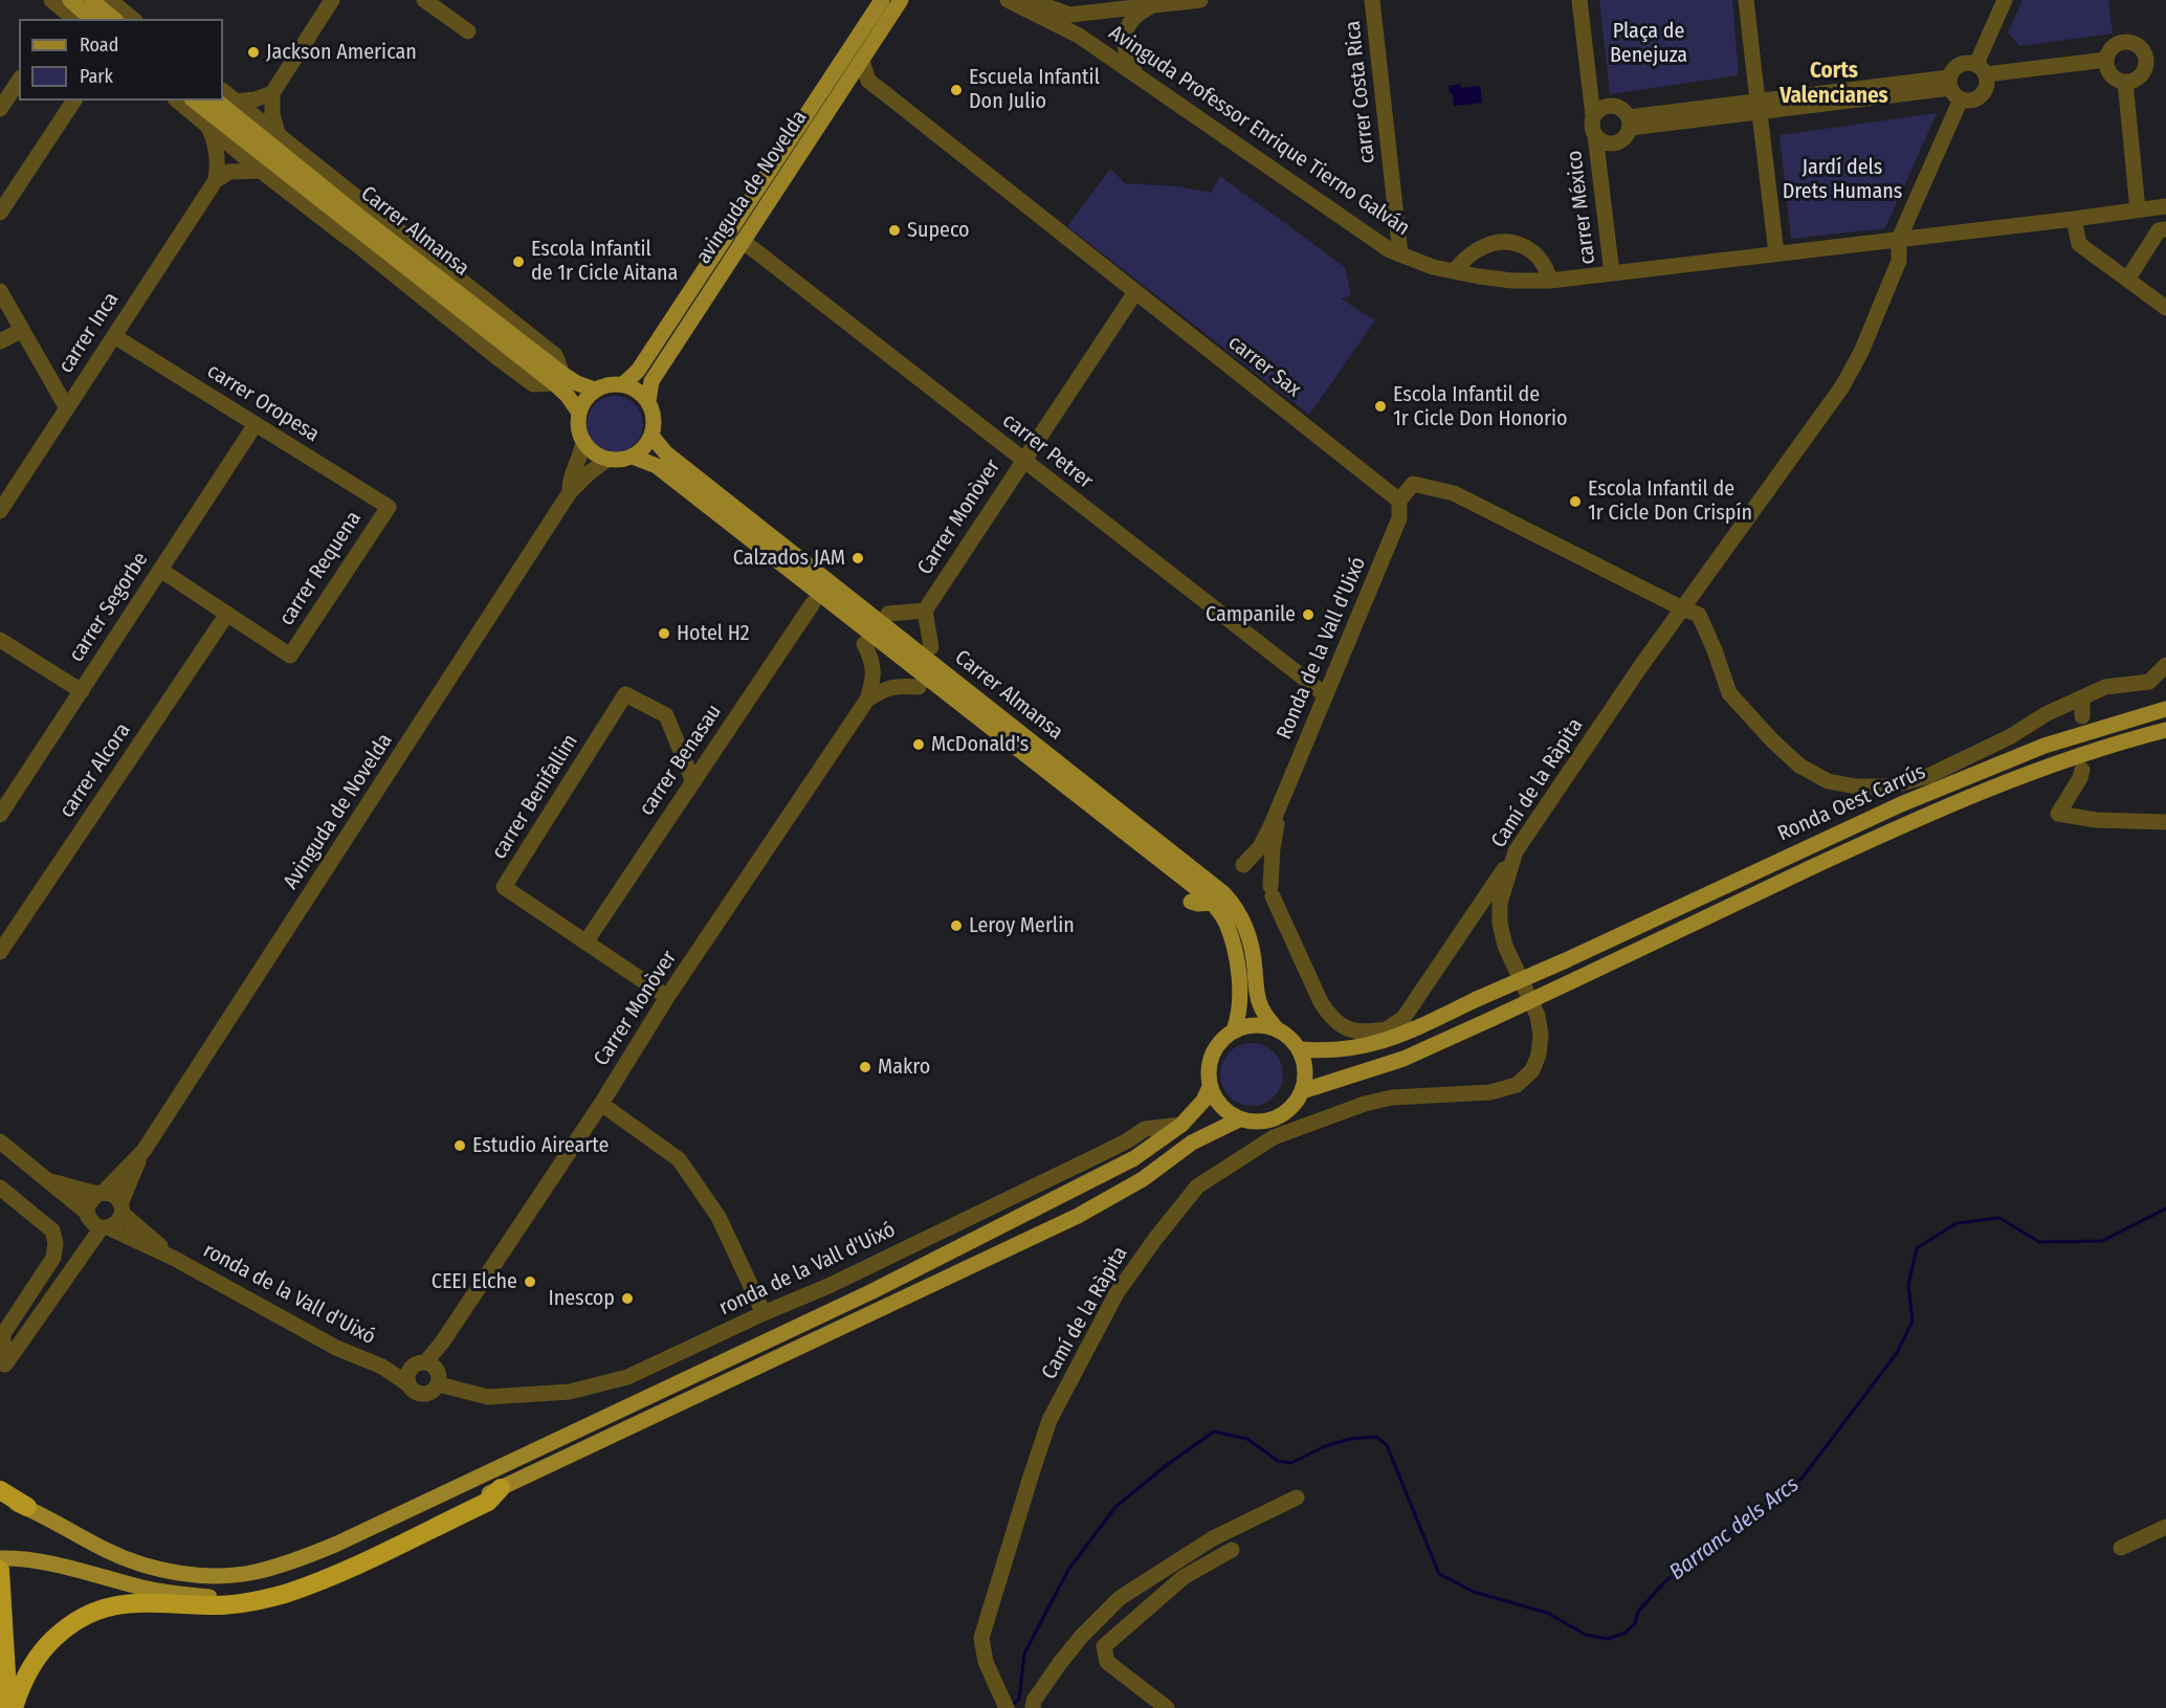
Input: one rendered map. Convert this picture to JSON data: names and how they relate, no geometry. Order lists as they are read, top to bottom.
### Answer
{
  "streets": {
    "main road": ["avinguda de Novelda", "Carrer Almansa", "Ronda Oest Carrús"],
    "street": [
      "carrer Costa Rica",
      "Avinguda Professor Enrique Tierno Galván",
      "carrer México",
      "carrer Inca",
      "carrer Sax",
      "carrer Oropesa",
      "carrer Petrer",
      "Carrer Monòver",
      "carrer Requena",
      "carrer Segorbe",
      "Ronda de la Vall d'Uixó",
      "carrer Benasau",
      "carrer Alcora",
      "Camí de la Ràpita",
      "carrer Benifallim",
      "Avinguda de Novelda",
      "ronda de la Vall d'Uixó"
    ]
  },
  "crossings": [
    ["carrer Costa Rica", "Avinguda Professor Enrique Tierno Galván"],
    ["Avinguda Professor Enrique Tierno Galván", "carrer México"],
    ["Avinguda Professor Enrique Tierno Galván", "Camí de la Ràpita"],
    ["avinguda de Novelda", "Carrer Almansa"],
    ["avinguda de Novelda", "carrer Sax"],
    ["avinguda de Novelda", "carrer Petrer"],
    ["avinguda de Novelda", "Avinguda de Novelda"],
    ["Carrer Almansa", "Ronda Oest Carrús"],
    ["Carrer Almansa", "Avinguda de Novelda"],
    ["carrer Inca", "carrer Oropesa"],
    ["carrer Sax", "Carrer Monòver"],
    ["carrer Sax", "Ronda de la Vall d'Uixó"],
    ["carrer Oropesa", "carrer Requena"],
    ["carrer Oropesa", "carrer Segorbe"],
    ["carrer Petrer", "Carrer Monòver"],
    ["carrer Petrer", "Ronda de la Vall d'Uixó"],
    ["Carrer Monòver", "carrer Benifallim"],
    ["Carrer Monòver", "ronda de la Vall d'Uixó"],
    ["carrer Requena", "carrer Alcora"],
    ["carrer Benasau", "carrer Benifallim"]
  ],
  "districts": ["Corts Valencianes"],
  "water": ["Barranc dels Arcs"],
  "parks": ["Plaça de Benejuza", "Jardí dels Drets Humans"],
  "places": [
    "Jackson American",
    "Escuela Infantil Don Julio",
    "Supeco",
    "Escola Infantil de 1r Cicle Aitana",
    "Escola Infantil de 1r Cicle Don Honorio",
    "Escola Infantil de 1r Cicle Don Crispín",
    "Calzados JAM",
    "Campanile",
    "Hotel H2",
    "McDonald's",
    "Leroy Merlin",
    "Makro",
    "Estudio Airearte",
    "CEEI Elche",
    "Inescop"
  ],
  "legend": ["Road", "Park"]
}
